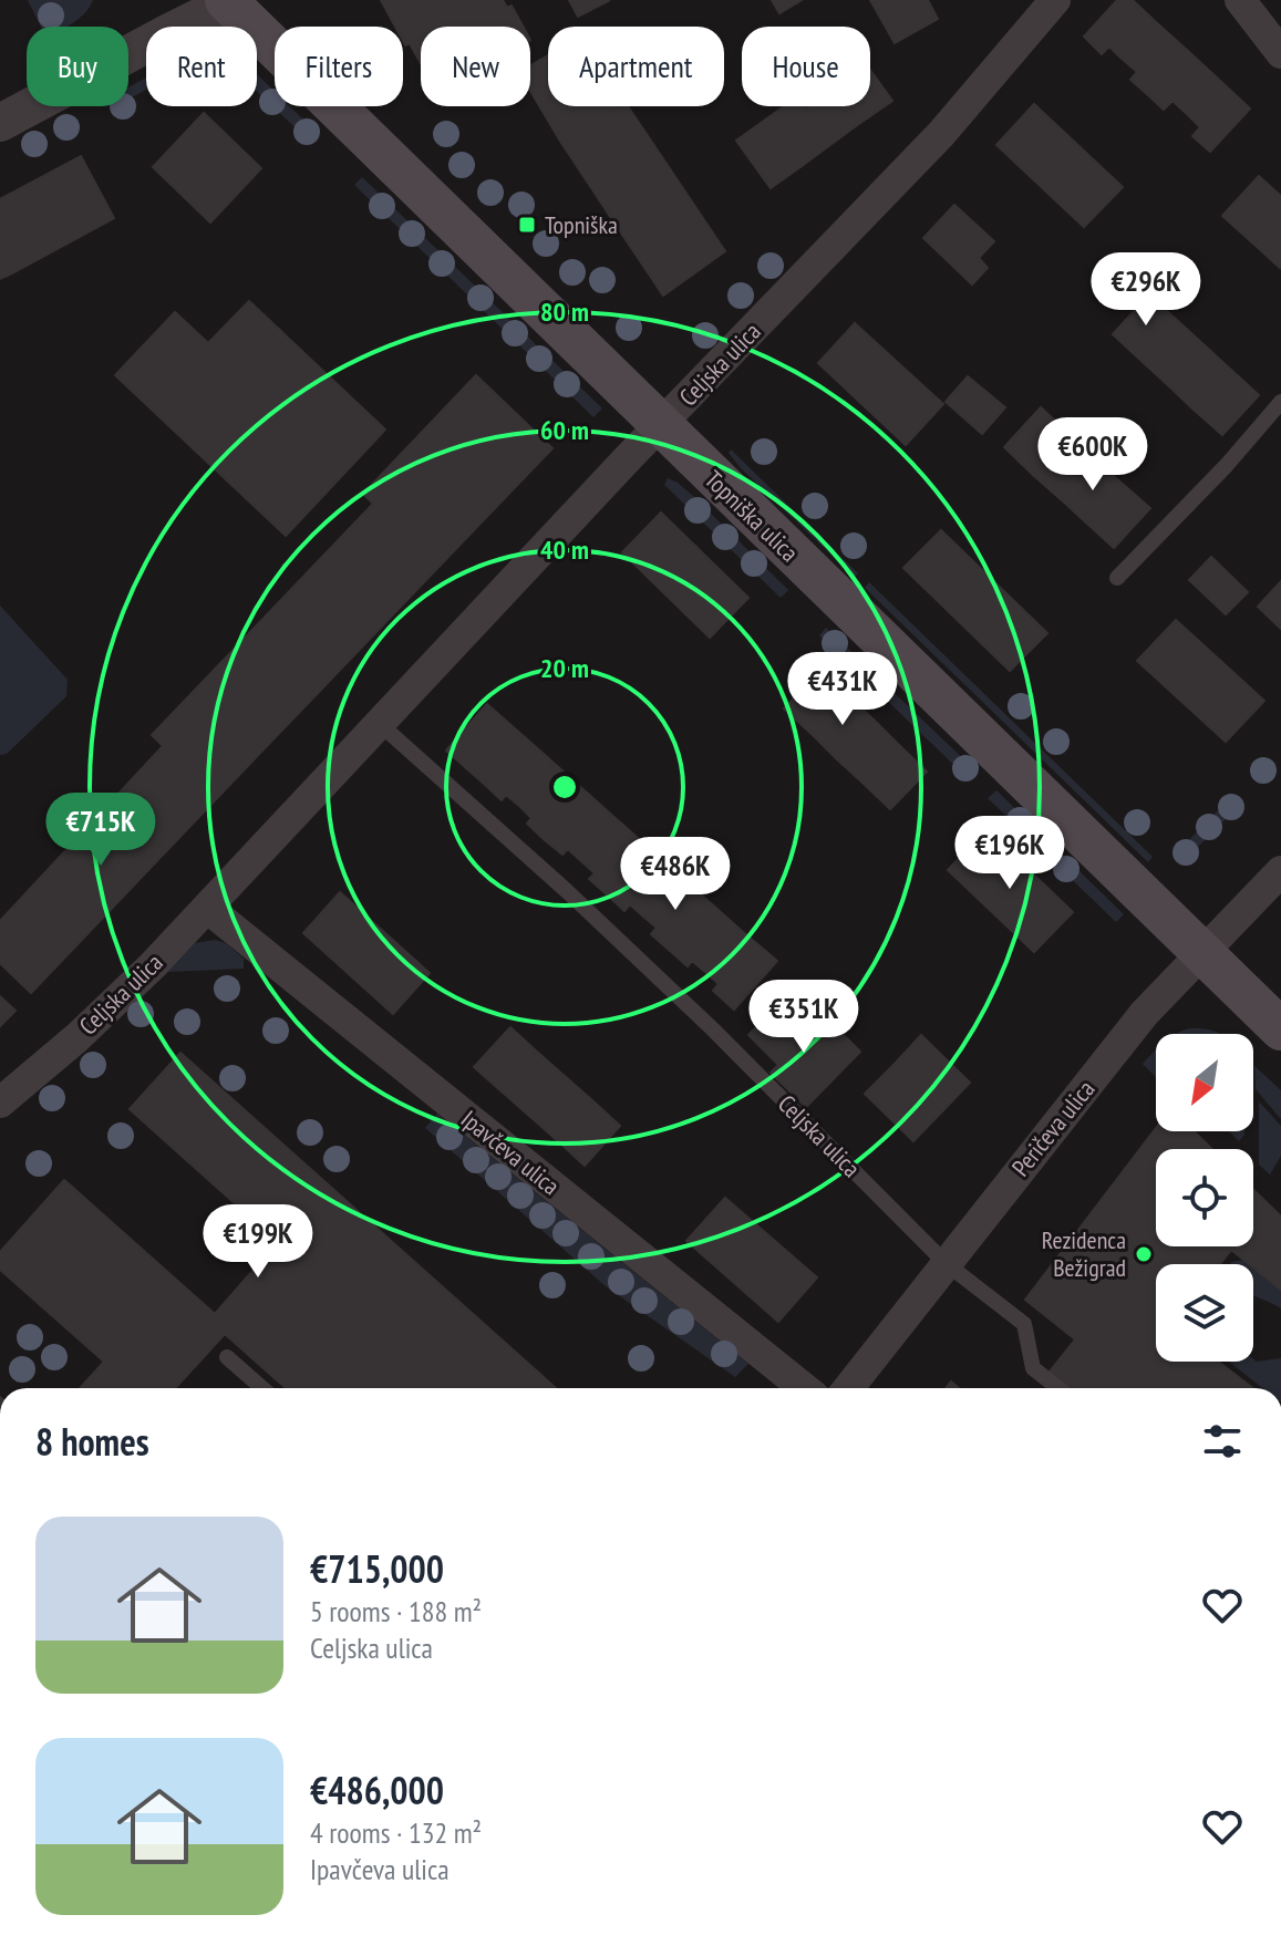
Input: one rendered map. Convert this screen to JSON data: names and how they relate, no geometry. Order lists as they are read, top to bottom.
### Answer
{
  "streets": {
    "main road": ["Topniška ulica"],
    "street": ["Celjska ulica", "Peričeva ulica", "Ipavčeva ulica"]
  },
  "crossings": [
    ["Celjska ulica", "Topniška ulica"],
    ["Celjska ulica", "Peričeva ulica"],
    ["Celjska ulica", "Ipavčeva ulica"],
    ["Topniška ulica", "Peričeva ulica"]
  ],
  "places": {
    "transit": ["Topniška"],
    "other": ["Rezidenca Bežigrad"]
  },
  "north": "bottom left",
  "page": {
    "chip": [
      "Buy",
      "Rent",
      "Filters",
      "New",
      "Apartment",
      "House"
    ],
    "price": [
      "€296K",
      "€600K",
      "€431K",
      "€715K",
      "€196K",
      "€486K",
      "€351K",
      "€199K"
    ],
    "heading": "8 homes",
    "list": [
      {
        "name": "€715,000",
        "note": "5 rooms · 188 m² · Celjska ulica"
      },
      {
        "name": "€486,000",
        "note": "4 rooms · 132 m² · Ipavčeva ulica"
      }
    ]
  },
  "rings": [
    "80 m",
    "60 m",
    "40 m",
    "20 m"
  ]
}
